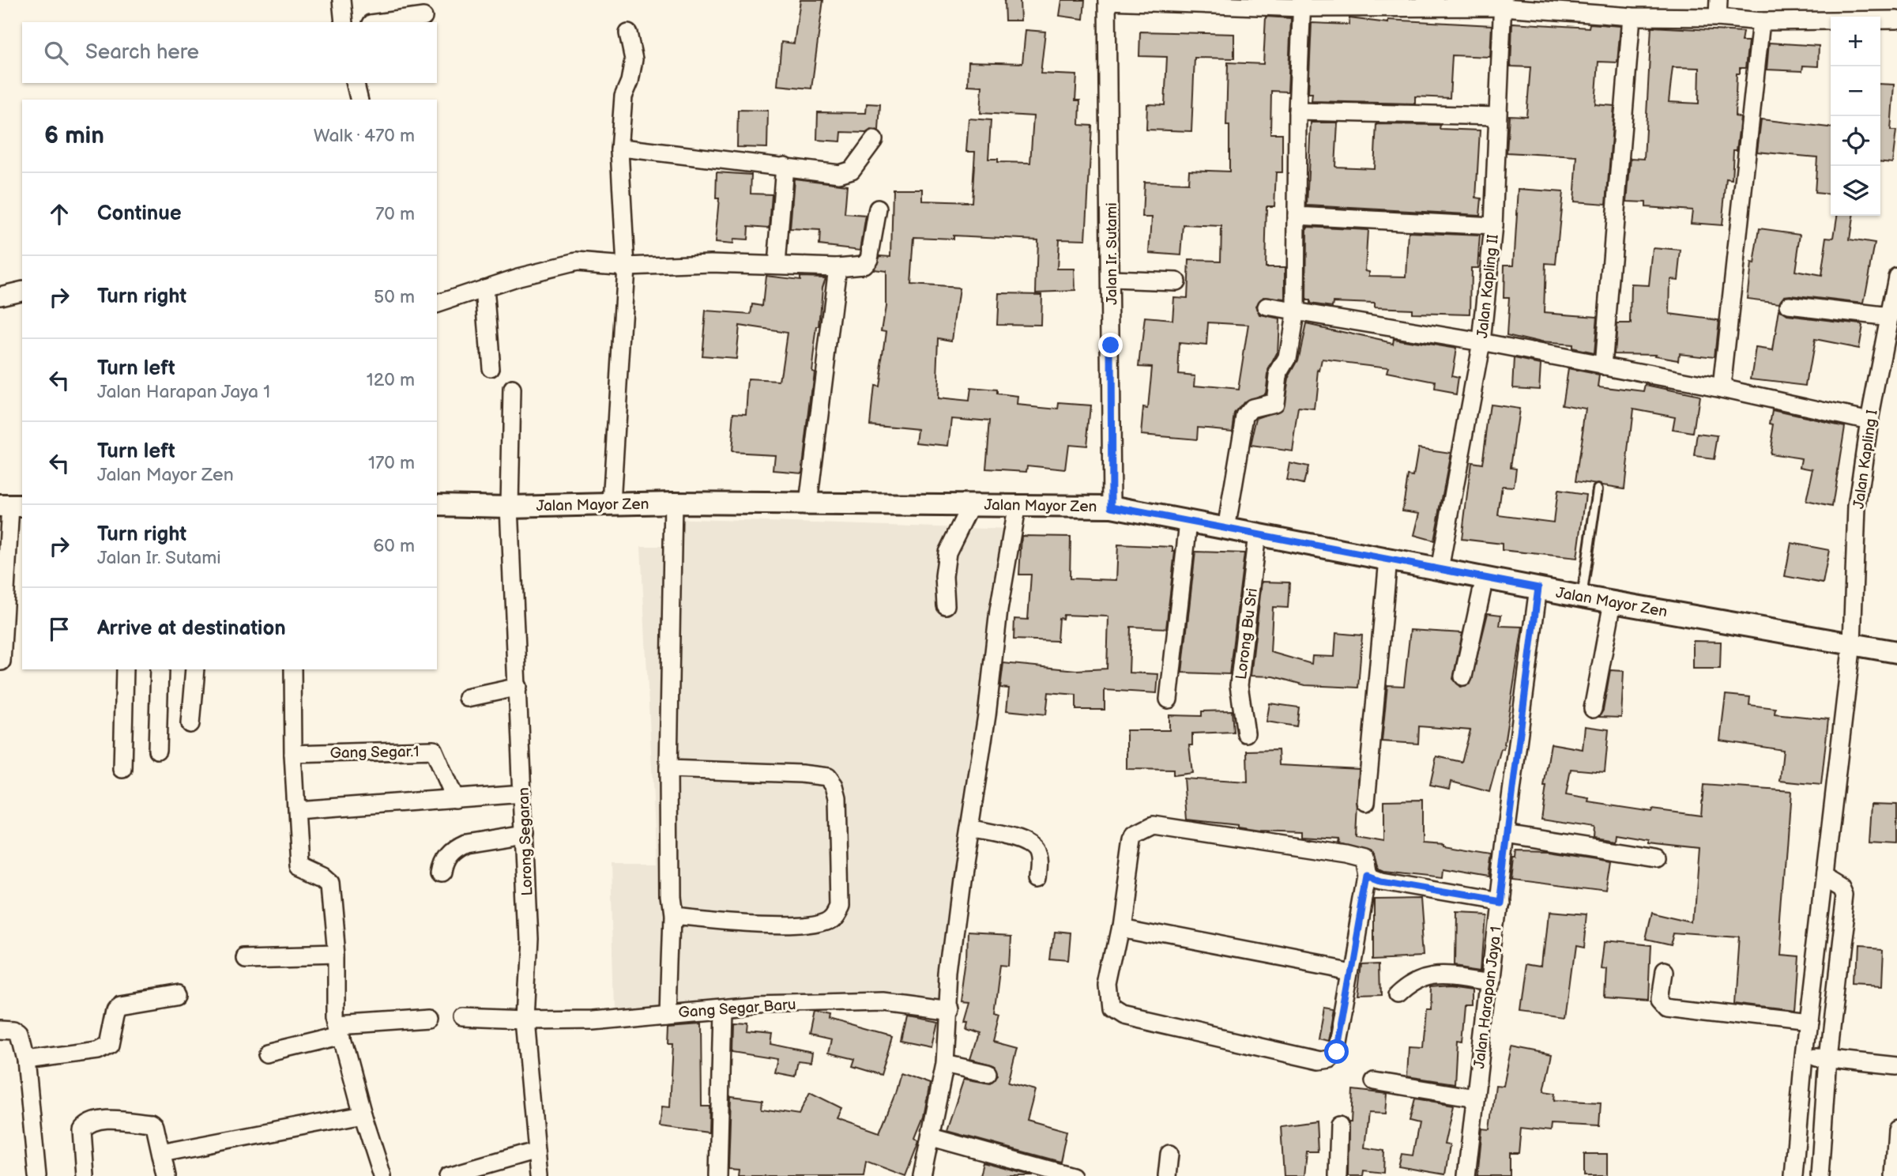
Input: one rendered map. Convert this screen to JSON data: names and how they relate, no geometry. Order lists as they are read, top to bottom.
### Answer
{
  "streets": {
    "street": [
      "Jalan Ir. Sutami",
      "Jalan Kapling II",
      "Jalan Kapling I",
      "Jalan Mayor Zen",
      "Lorong Bu Sri",
      "Gang Segar.1",
      "Lorong Segaran",
      "Jalan Harapan Jaya 1",
      "Gang Segar Baru"
    ]
  },
  "crossings": [
    ["Jalan Ir. Sutami", "Jalan Mayor Zen"],
    ["Jalan Kapling II", "Jalan Mayor Zen"],
    ["Jalan Kapling I", "Jalan Mayor Zen"],
    ["Jalan Mayor Zen", "Lorong Bu Sri"],
    ["Jalan Mayor Zen", "Lorong Segaran"],
    ["Jalan Mayor Zen", "Jalan Harapan Jaya 1"],
    ["Lorong Segaran", "Gang Segar Baru"]
  ],
  "page": {
    "map_buttons": ["+", "−"],
    "search": "Search here",
    "heading": ["6 min", "Walk · 470 m"],
    "list": [
      ["Continue", "70 m"],
      ["Turn right", "50 m"],
      ["Turn left", "Jalan Harapan Jaya 1", "120 m"],
      ["Turn left", "Jalan Mayor Zen", "170 m"],
      ["Turn right", "Jalan Ir. Sutami", "60 m"],
      "Arrive at destination"
    ]
  }
}
